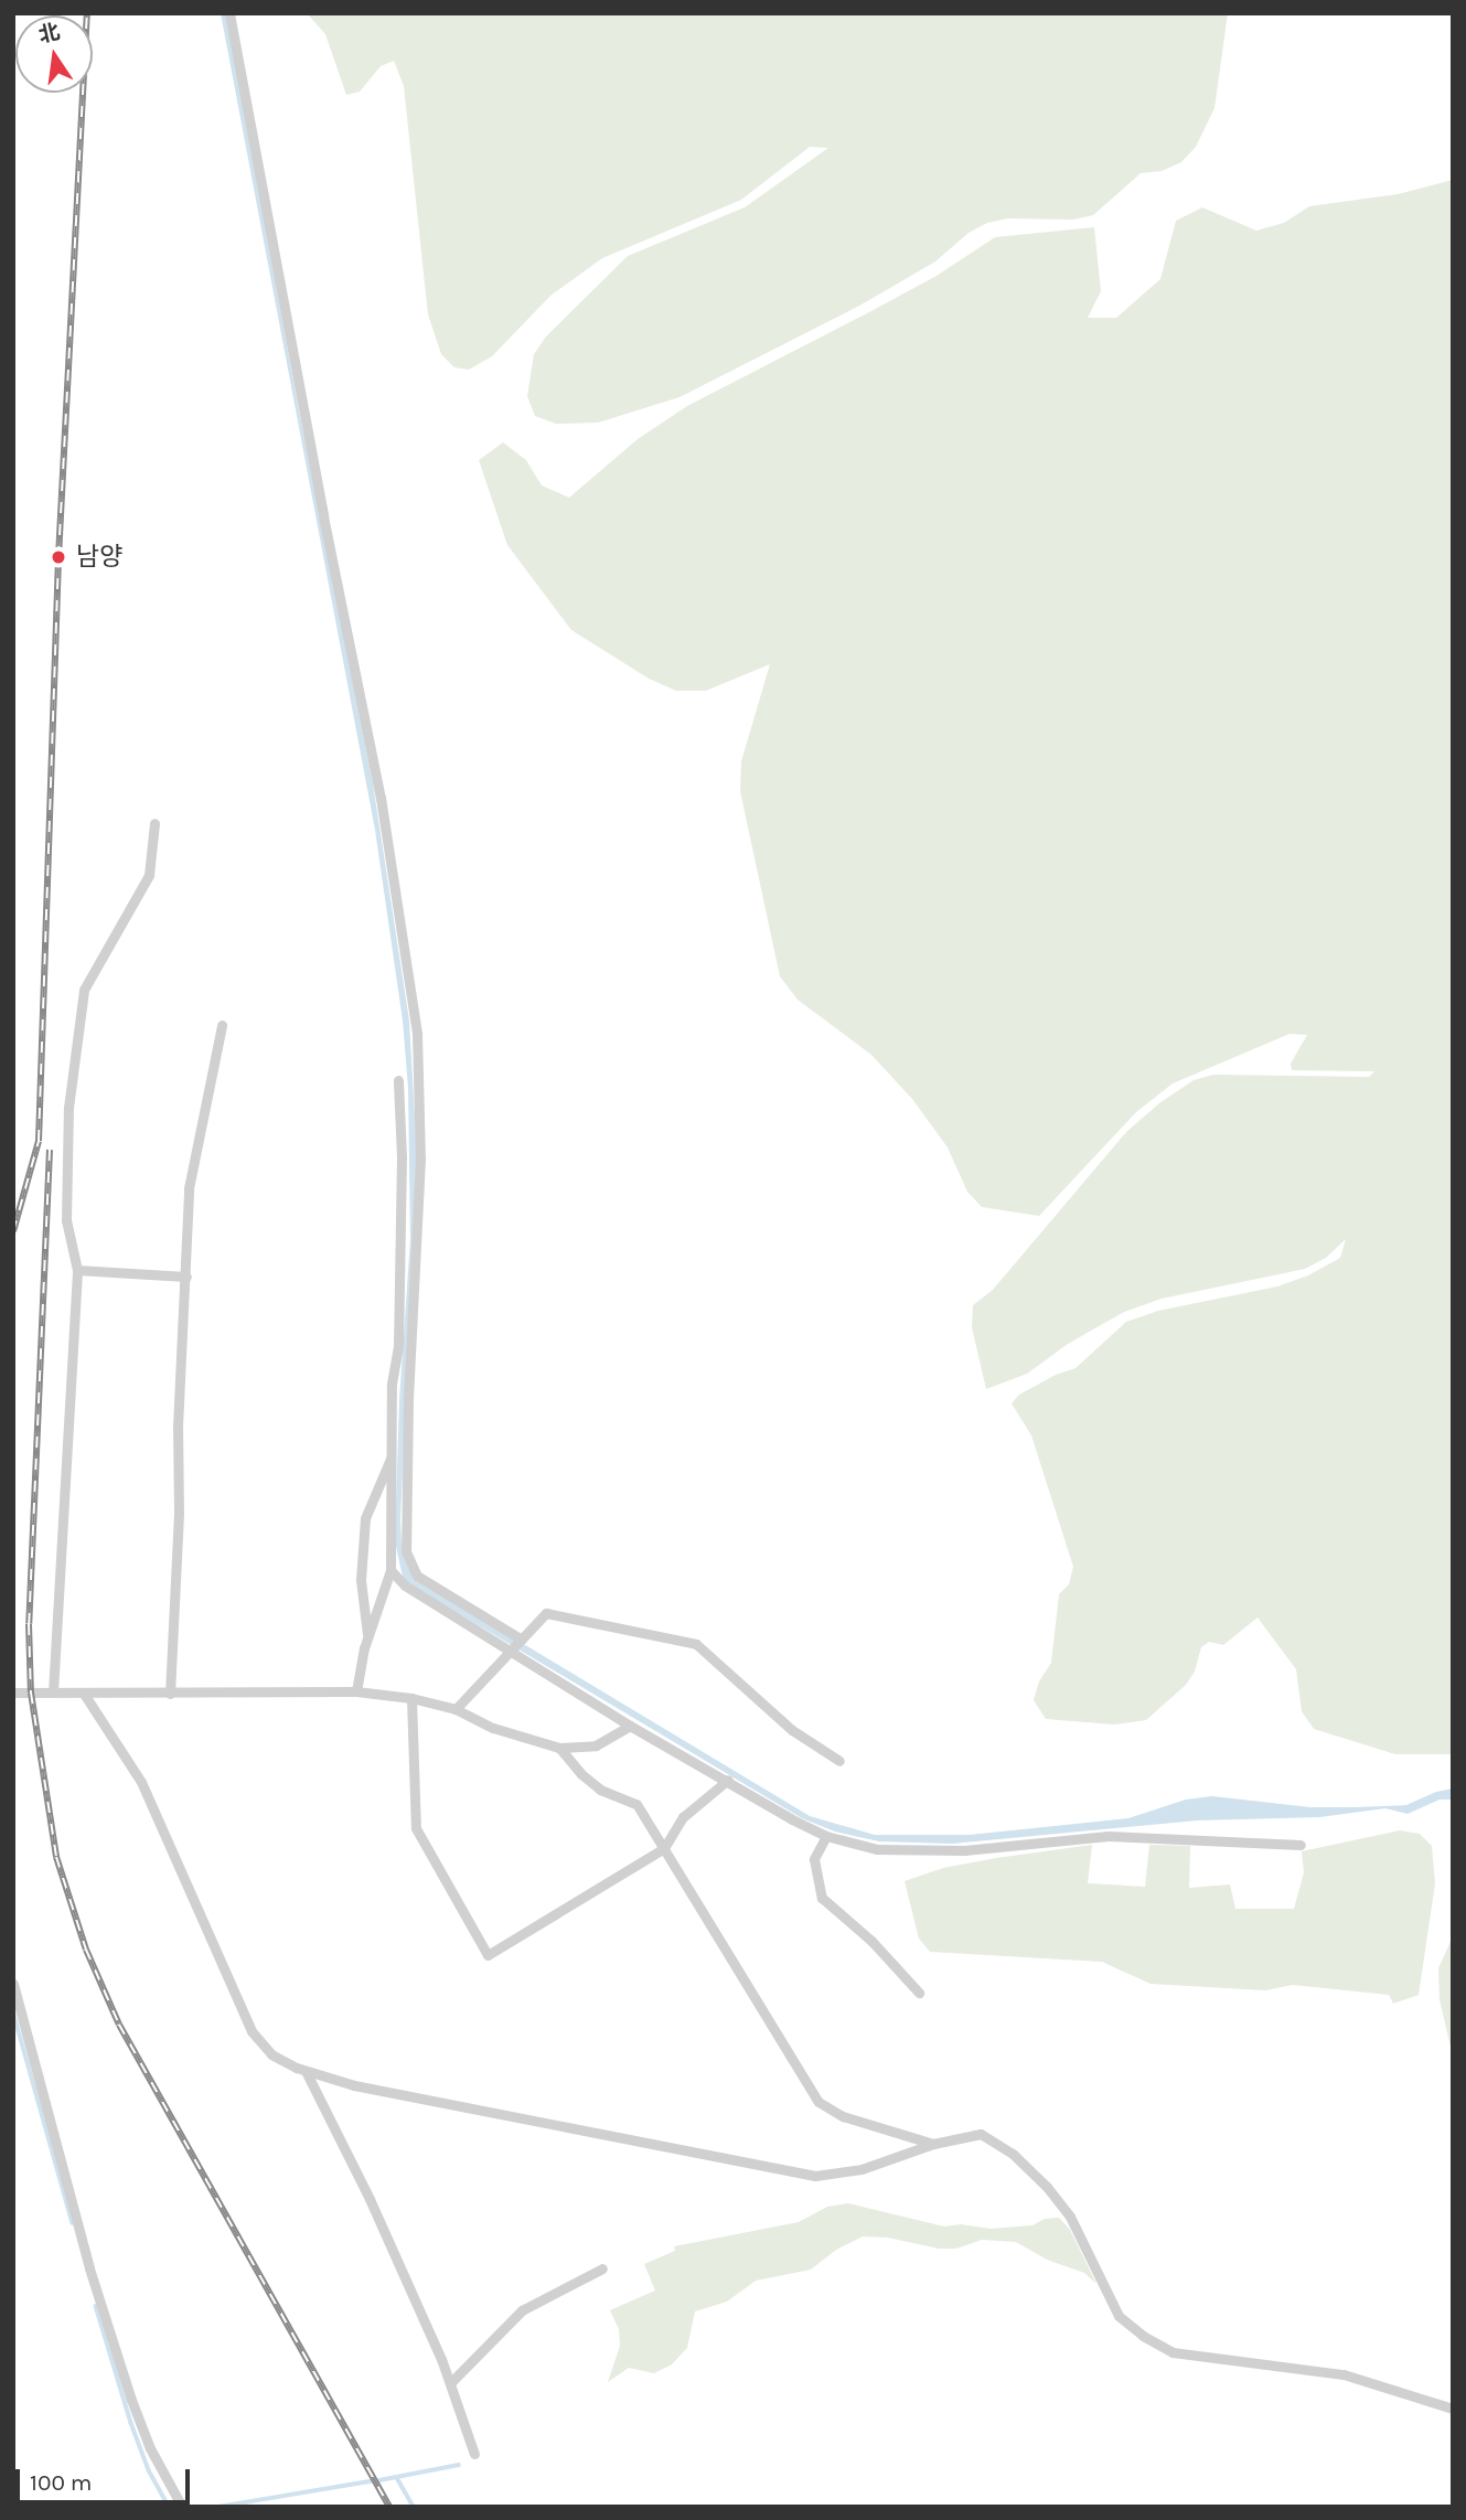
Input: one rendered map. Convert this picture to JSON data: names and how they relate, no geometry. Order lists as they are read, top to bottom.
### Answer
{
  "places": ["남양"],
  "scale_bar": "100 m",
  "north": "top"
}
